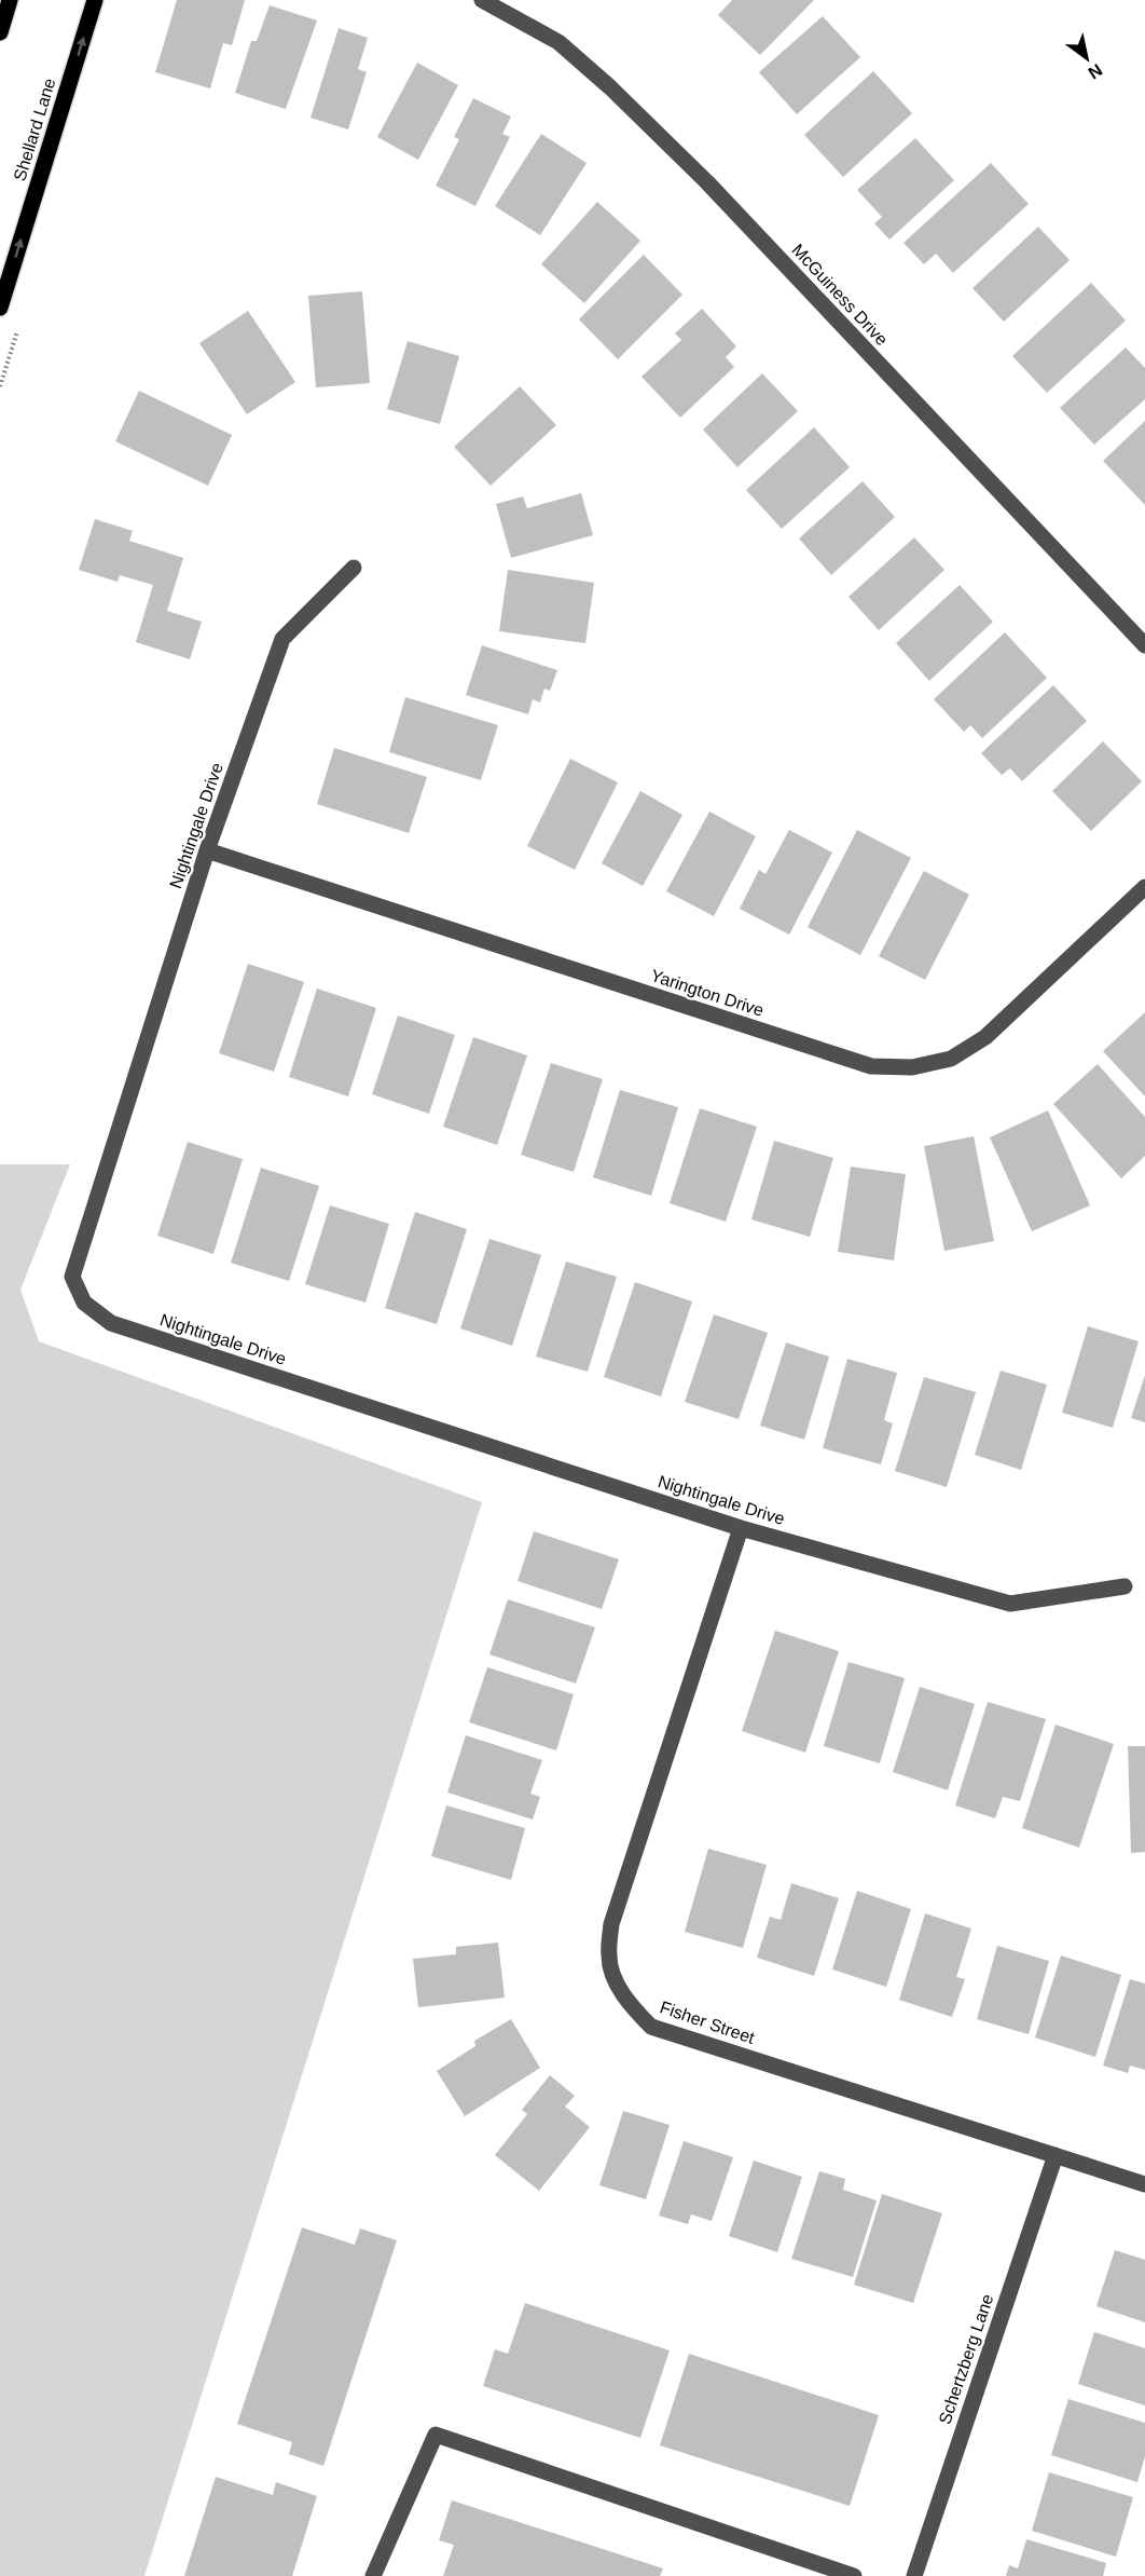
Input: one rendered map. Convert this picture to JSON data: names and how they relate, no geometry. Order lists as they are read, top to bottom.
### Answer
{
  "streets": {
    "main road": ["Shellard Lane"],
    "street": [
      "McGuiness Drive",
      "Nightingale Drive",
      "Yarington Drive",
      "Fisher Street",
      "Schertzberg Lane"
    ]
  },
  "crossings": [
    ["Nightingale Drive", "Yarington Drive"],
    ["Nightingale Drive", "Fisher Street"],
    ["Fisher Street", "Schertzberg Lane"]
  ],
  "one_way": ["Shellard Lane"],
  "north": "bottom right"
}
